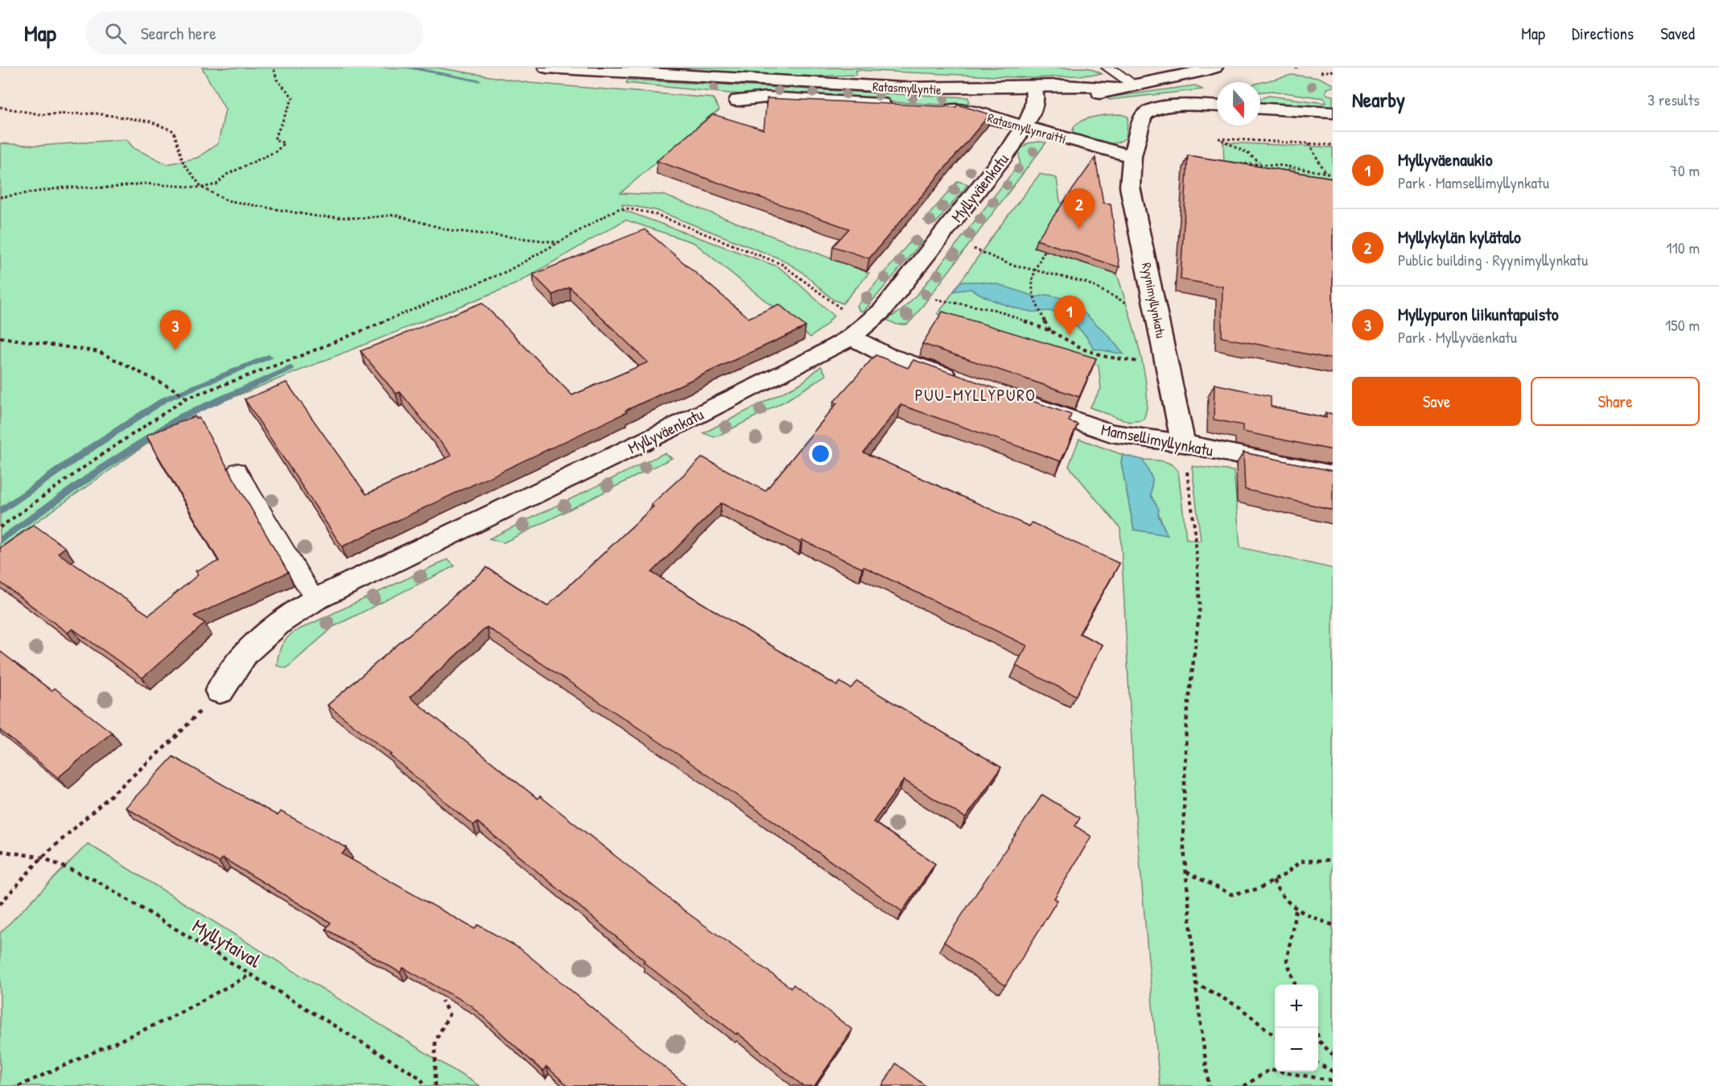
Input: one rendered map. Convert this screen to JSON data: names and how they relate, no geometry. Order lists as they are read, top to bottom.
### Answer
{
  "streets": {
    "street": [
      "Ratasmyllyntie",
      "Ratasmyllynraitti",
      "Myllyväenkatu",
      "Ryynimyllynkatu",
      "Mamsellimyllynkatu"
    ],
    "path": ["Myllytaival"]
  },
  "crossings": [
    ["Ratasmyllyntie", "Myllyväenkatu"],
    ["Ratasmyllynraitti", "Myllyväenkatu"],
    ["Ratasmyllynraitti", "Ryynimyllynkatu"],
    ["Ryynimyllynkatu", "Mamsellimyllynkatu"]
  ],
  "districts": ["PUU-MYLLYPURO"],
  "north": "bottom",
  "page": {
    "header": "Map",
    "search": "Search here",
    "nav": ["Map", "Directions", "Saved"],
    "heading": ["Nearby", "3 results"],
    "list": [
      {
        "mark": "1",
        "name": "Myllyväenaukio",
        "note": "Park · Mamsellimyllynkatu",
        "value": "70 m"
      },
      {
        "mark": "2",
        "name": "Myllykylän kylätalo",
        "note": "Public building · Ryynimyllynkatu",
        "value": "110 m"
      },
      {
        "mark": "3",
        "name": "Myllypuron liikuntapuisto",
        "note": "Park · Myllyväenkatu",
        "value": "150 m"
      }
    ],
    "pins": ["2", "1", "3"],
    "buttons": ["Save", "Share"],
    "map_buttons": ["+", "−"]
  }
}
